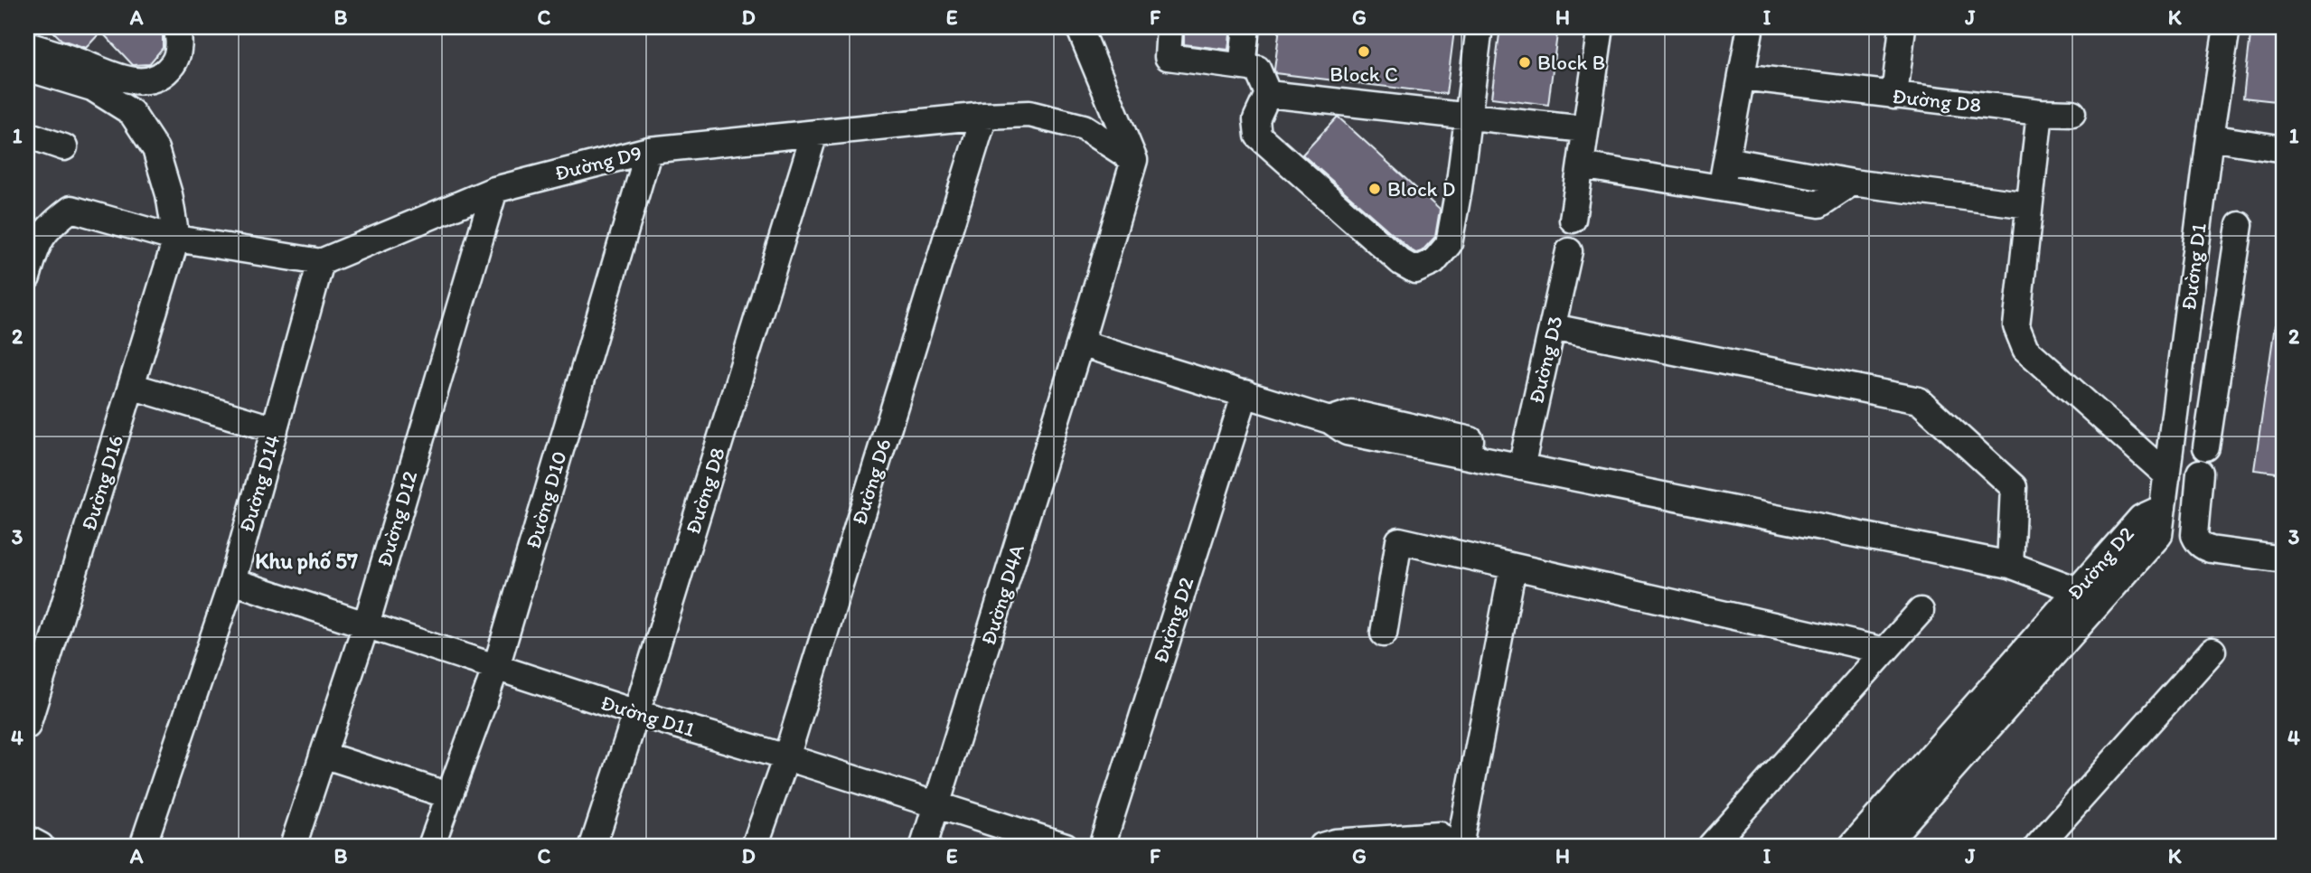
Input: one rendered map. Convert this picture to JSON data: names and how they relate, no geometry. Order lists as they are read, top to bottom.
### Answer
{
  "streets": {
    "street": [
      "Đường D8",
      "Đường D9",
      "Đường D1",
      "Đường D3",
      "Đường D6",
      "Đường D16",
      "Đường D14",
      "Đường D10",
      "Đường D12",
      "Đường D2",
      "Đường D4A",
      "Đường D11"
    ]
  },
  "crossings": [
    ["Đường D8", "Đường D9"],
    ["Đường D8", "Đường D11"],
    ["Đường D9", "Đường D6"],
    ["Đường D9", "Đường D14"],
    ["Đường D9", "Đường D10"],
    ["Đường D9", "Đường D12"],
    ["Đường D9", "Đường D4A"],
    ["Đường D1", "Đường D2"],
    ["Đường D6", "Đường D11"],
    ["Đường D14", "Đường D11"],
    ["Đường D10", "Đường D11"],
    ["Đường D12", "Đường D11"],
    ["Đường D4A", "Đường D11"]
  ],
  "districts": ["Khu phố 57"],
  "places": ["Block C", "Block B", "Block D"],
  "grid": {
    "columns": [
      "A",
      "B",
      "C",
      "D",
      "E",
      "F",
      "G",
      "H",
      "I",
      "J",
      "K"
    ],
    "rows": [
      "1",
      "2",
      "3",
      "4"
    ]
  }
}
